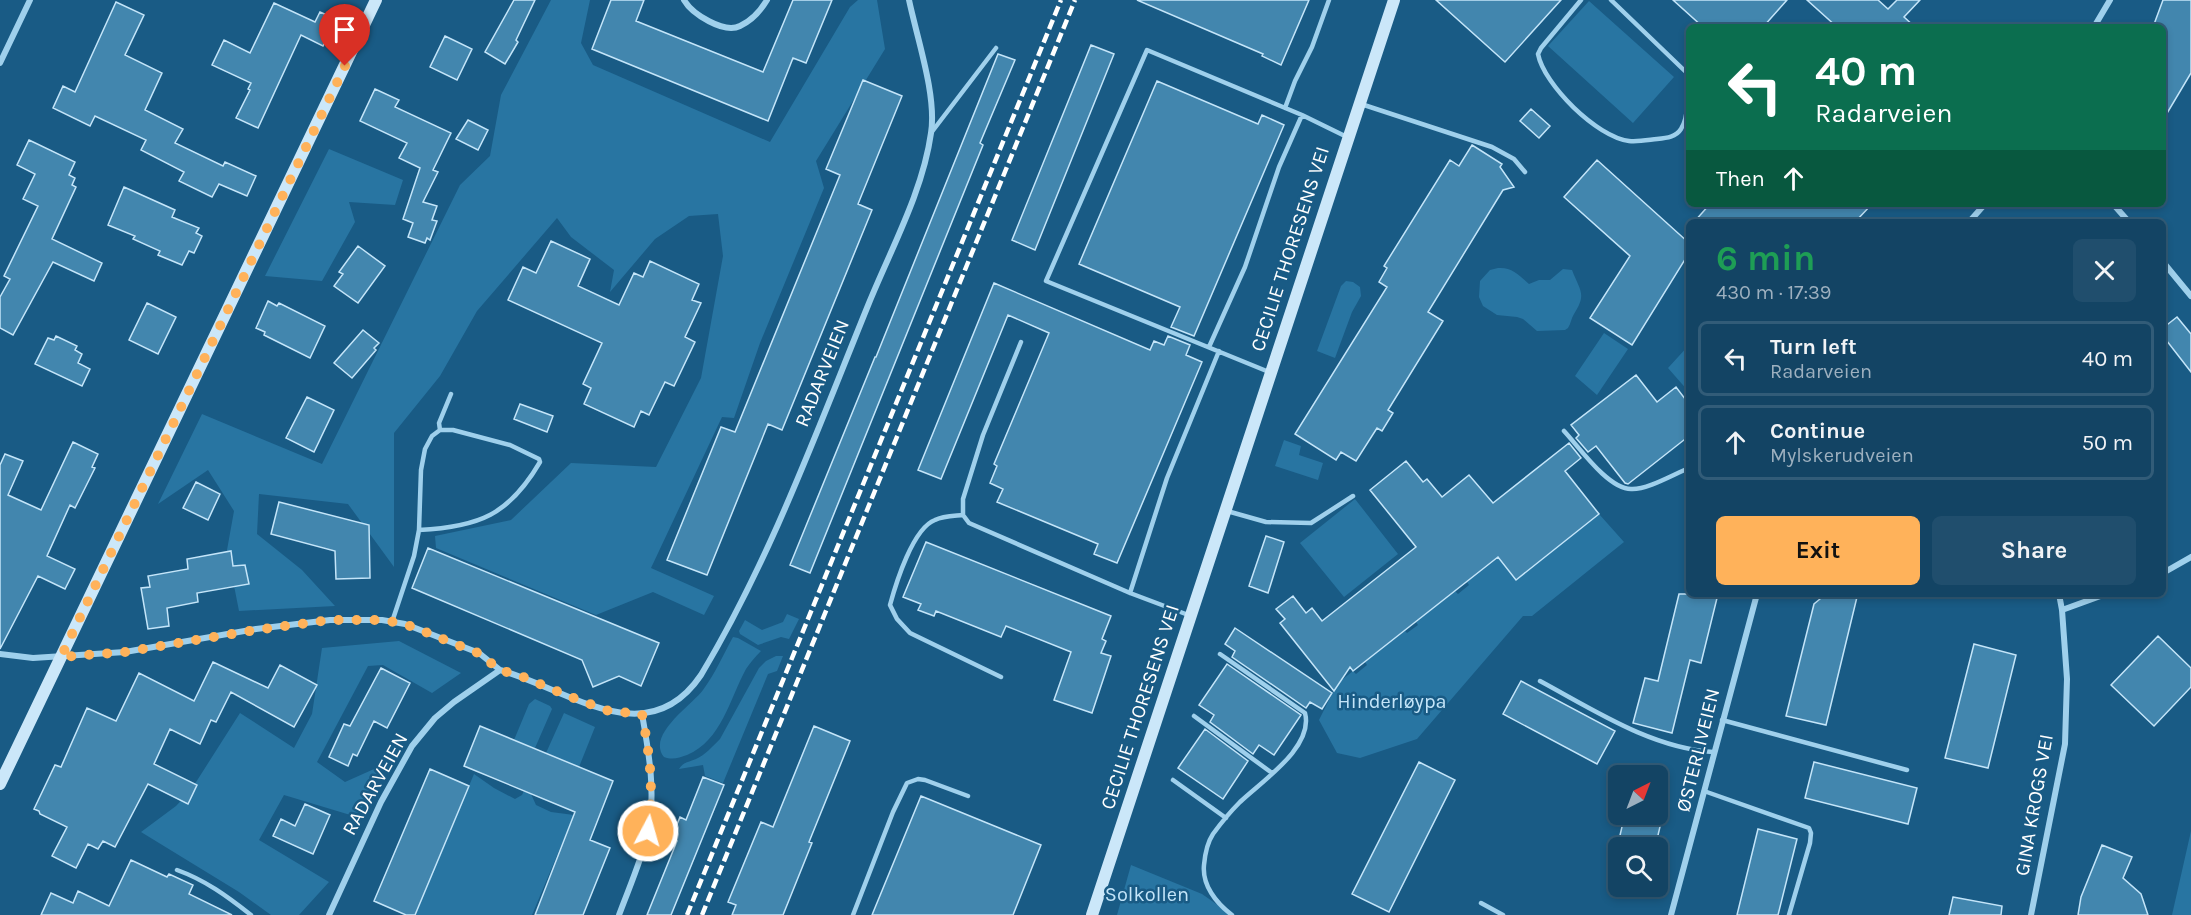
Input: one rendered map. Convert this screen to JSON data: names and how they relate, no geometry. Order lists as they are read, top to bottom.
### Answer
{
  "streets": {
    "street": [
      "CECILIE THORESENS VEI",
      "RADARVEIEN",
      "ØSTERLIVEIEN",
      "GINA KROGS VEI"
    ]
  },
  "parks": ["Hinderløypa", "Solkollen"],
  "north": "top right",
  "page": {
    "turn": ["40 m", "Radarveien"],
    "then": "Then",
    "heading": ["6 min", "430 m · 17:39"],
    "list": [
      {
        "name": "Turn left",
        "note": "Radarveien",
        "value": "40 m"
      },
      {
        "name": "Continue",
        "note": "Mylskerudveien",
        "value": "50 m"
      }
    ],
    "buttons": ["Exit", "Share"]
  }
}
